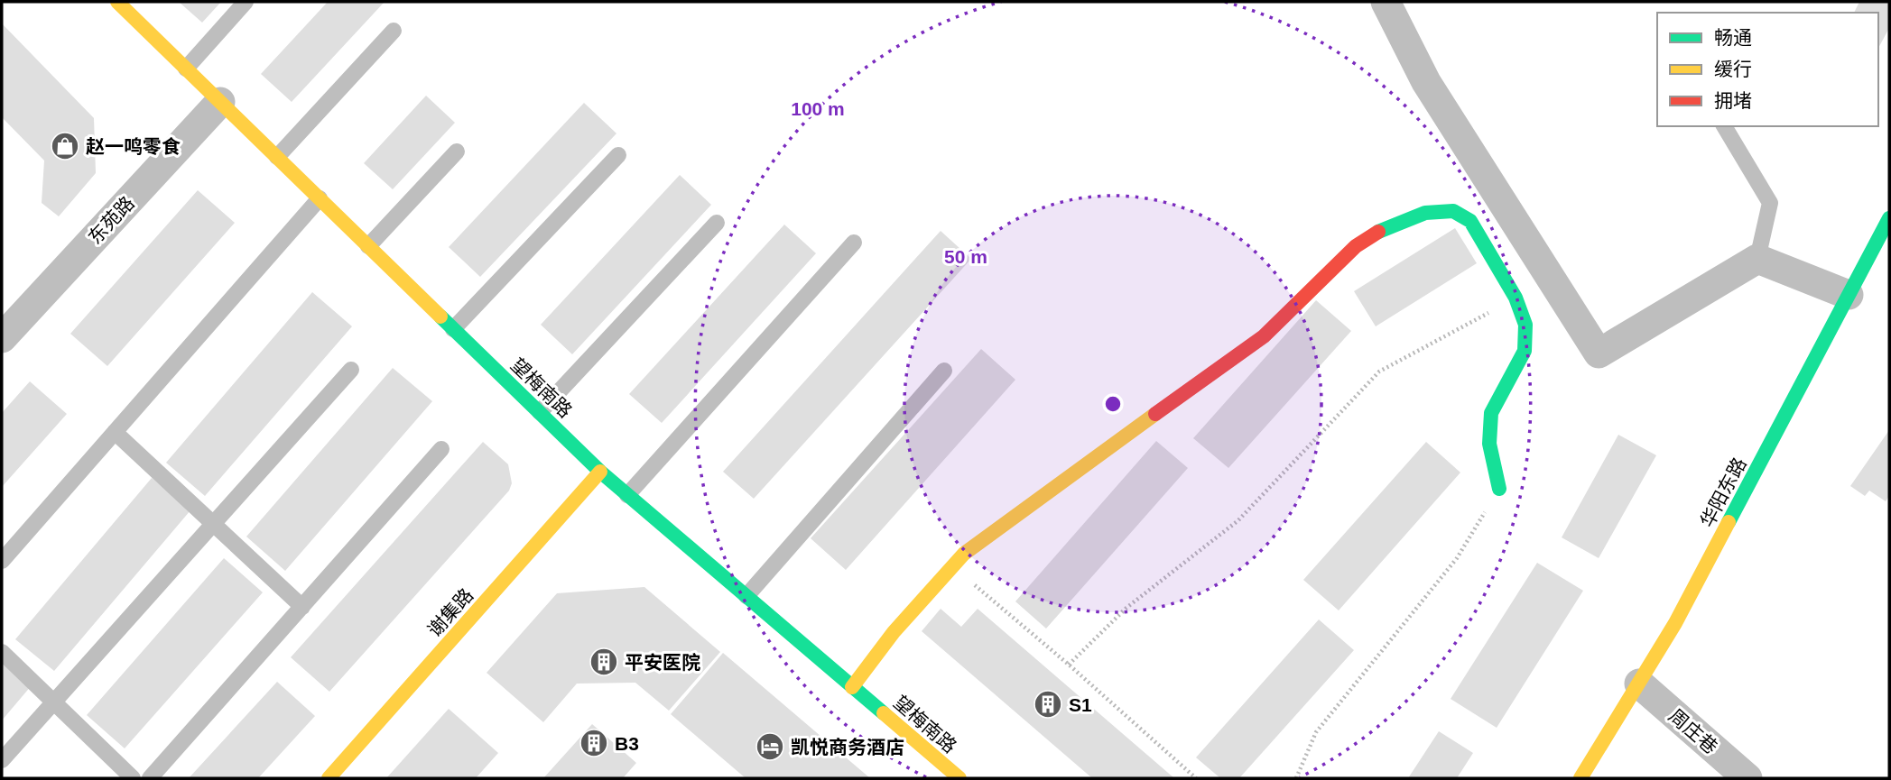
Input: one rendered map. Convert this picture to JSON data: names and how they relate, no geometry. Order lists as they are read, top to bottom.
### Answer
{
  "streets": {
    "main road": ["望梅南路", "华阳东路", "谢集路"],
    "street": ["东苑路", "周庄巷"]
  },
  "crossings": [
    ["东苑路", "望梅南路"],
    ["望梅南路", "谢集路"],
    ["华阳东路", "周庄巷"]
  ],
  "places": {
    "shop": ["赵一鸣零食"],
    "building": ["平安医院", "S1", "B3"],
    "hotel": ["凯悦商务酒店"]
  },
  "legend": ["畅通", "缓行", "拥堵"],
  "rings": ["100 m", "50 m"]
}
